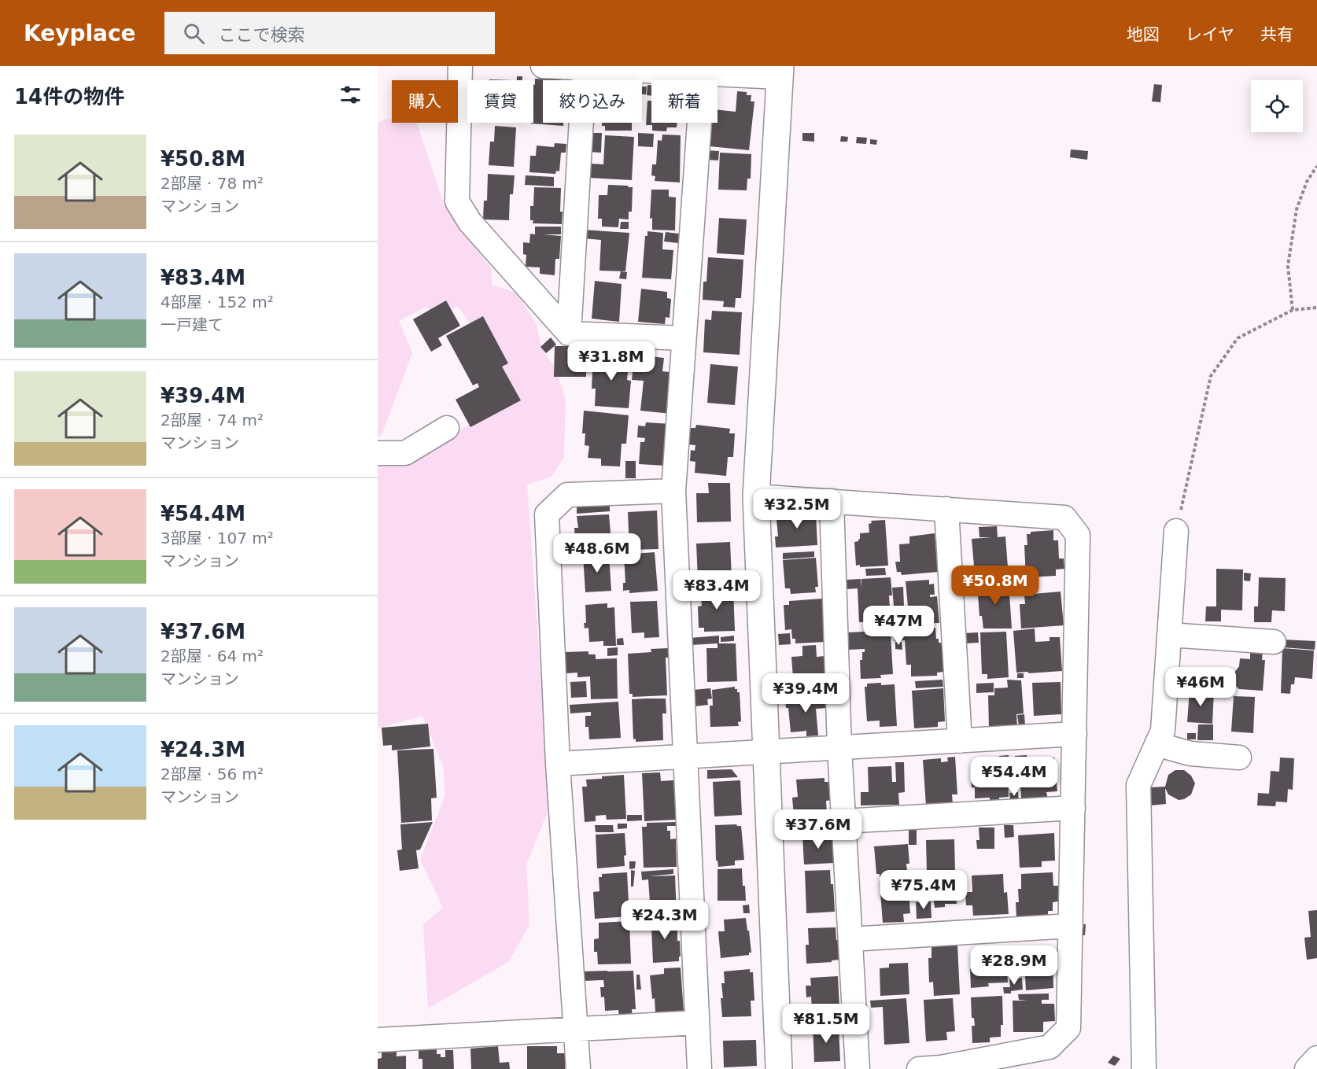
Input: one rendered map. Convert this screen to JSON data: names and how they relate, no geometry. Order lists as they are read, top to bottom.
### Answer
{
  "page": {
    "header": "Keyplace",
    "search": "ここで検索",
    "nav": ["地図", "レイヤ", "共有"],
    "heading": "14件の物件",
    "chip": [
      "購入",
      "賃貸",
      "絞り込み",
      "新着"
    ],
    "list": [
      {
        "name": "¥50.8M",
        "note": "2部屋 · 78 m² · マンション"
      },
      {
        "name": "¥83.4M",
        "note": "4部屋 · 152 m² · 一戸建て"
      },
      {
        "name": "¥39.4M",
        "note": "2部屋 · 74 m² · マンション"
      },
      {
        "name": "¥54.4M",
        "note": "3部屋 · 107 m² · マンション"
      },
      {
        "name": "¥37.6M",
        "note": "2部屋 · 64 m² · マンション"
      },
      {
        "name": "¥24.3M",
        "note": "2部屋 · 56 m² · マンション"
      }
    ],
    "price": [
      "¥31.8M",
      "¥32.5M",
      "¥48.6M",
      "¥50.8M",
      "¥83.4M",
      "¥47M",
      "¥46M",
      "¥39.4M",
      "¥54.4M",
      "¥37.6M",
      "¥75.4M",
      "¥24.3M",
      "¥28.9M",
      "¥81.5M"
    ]
  }
}
